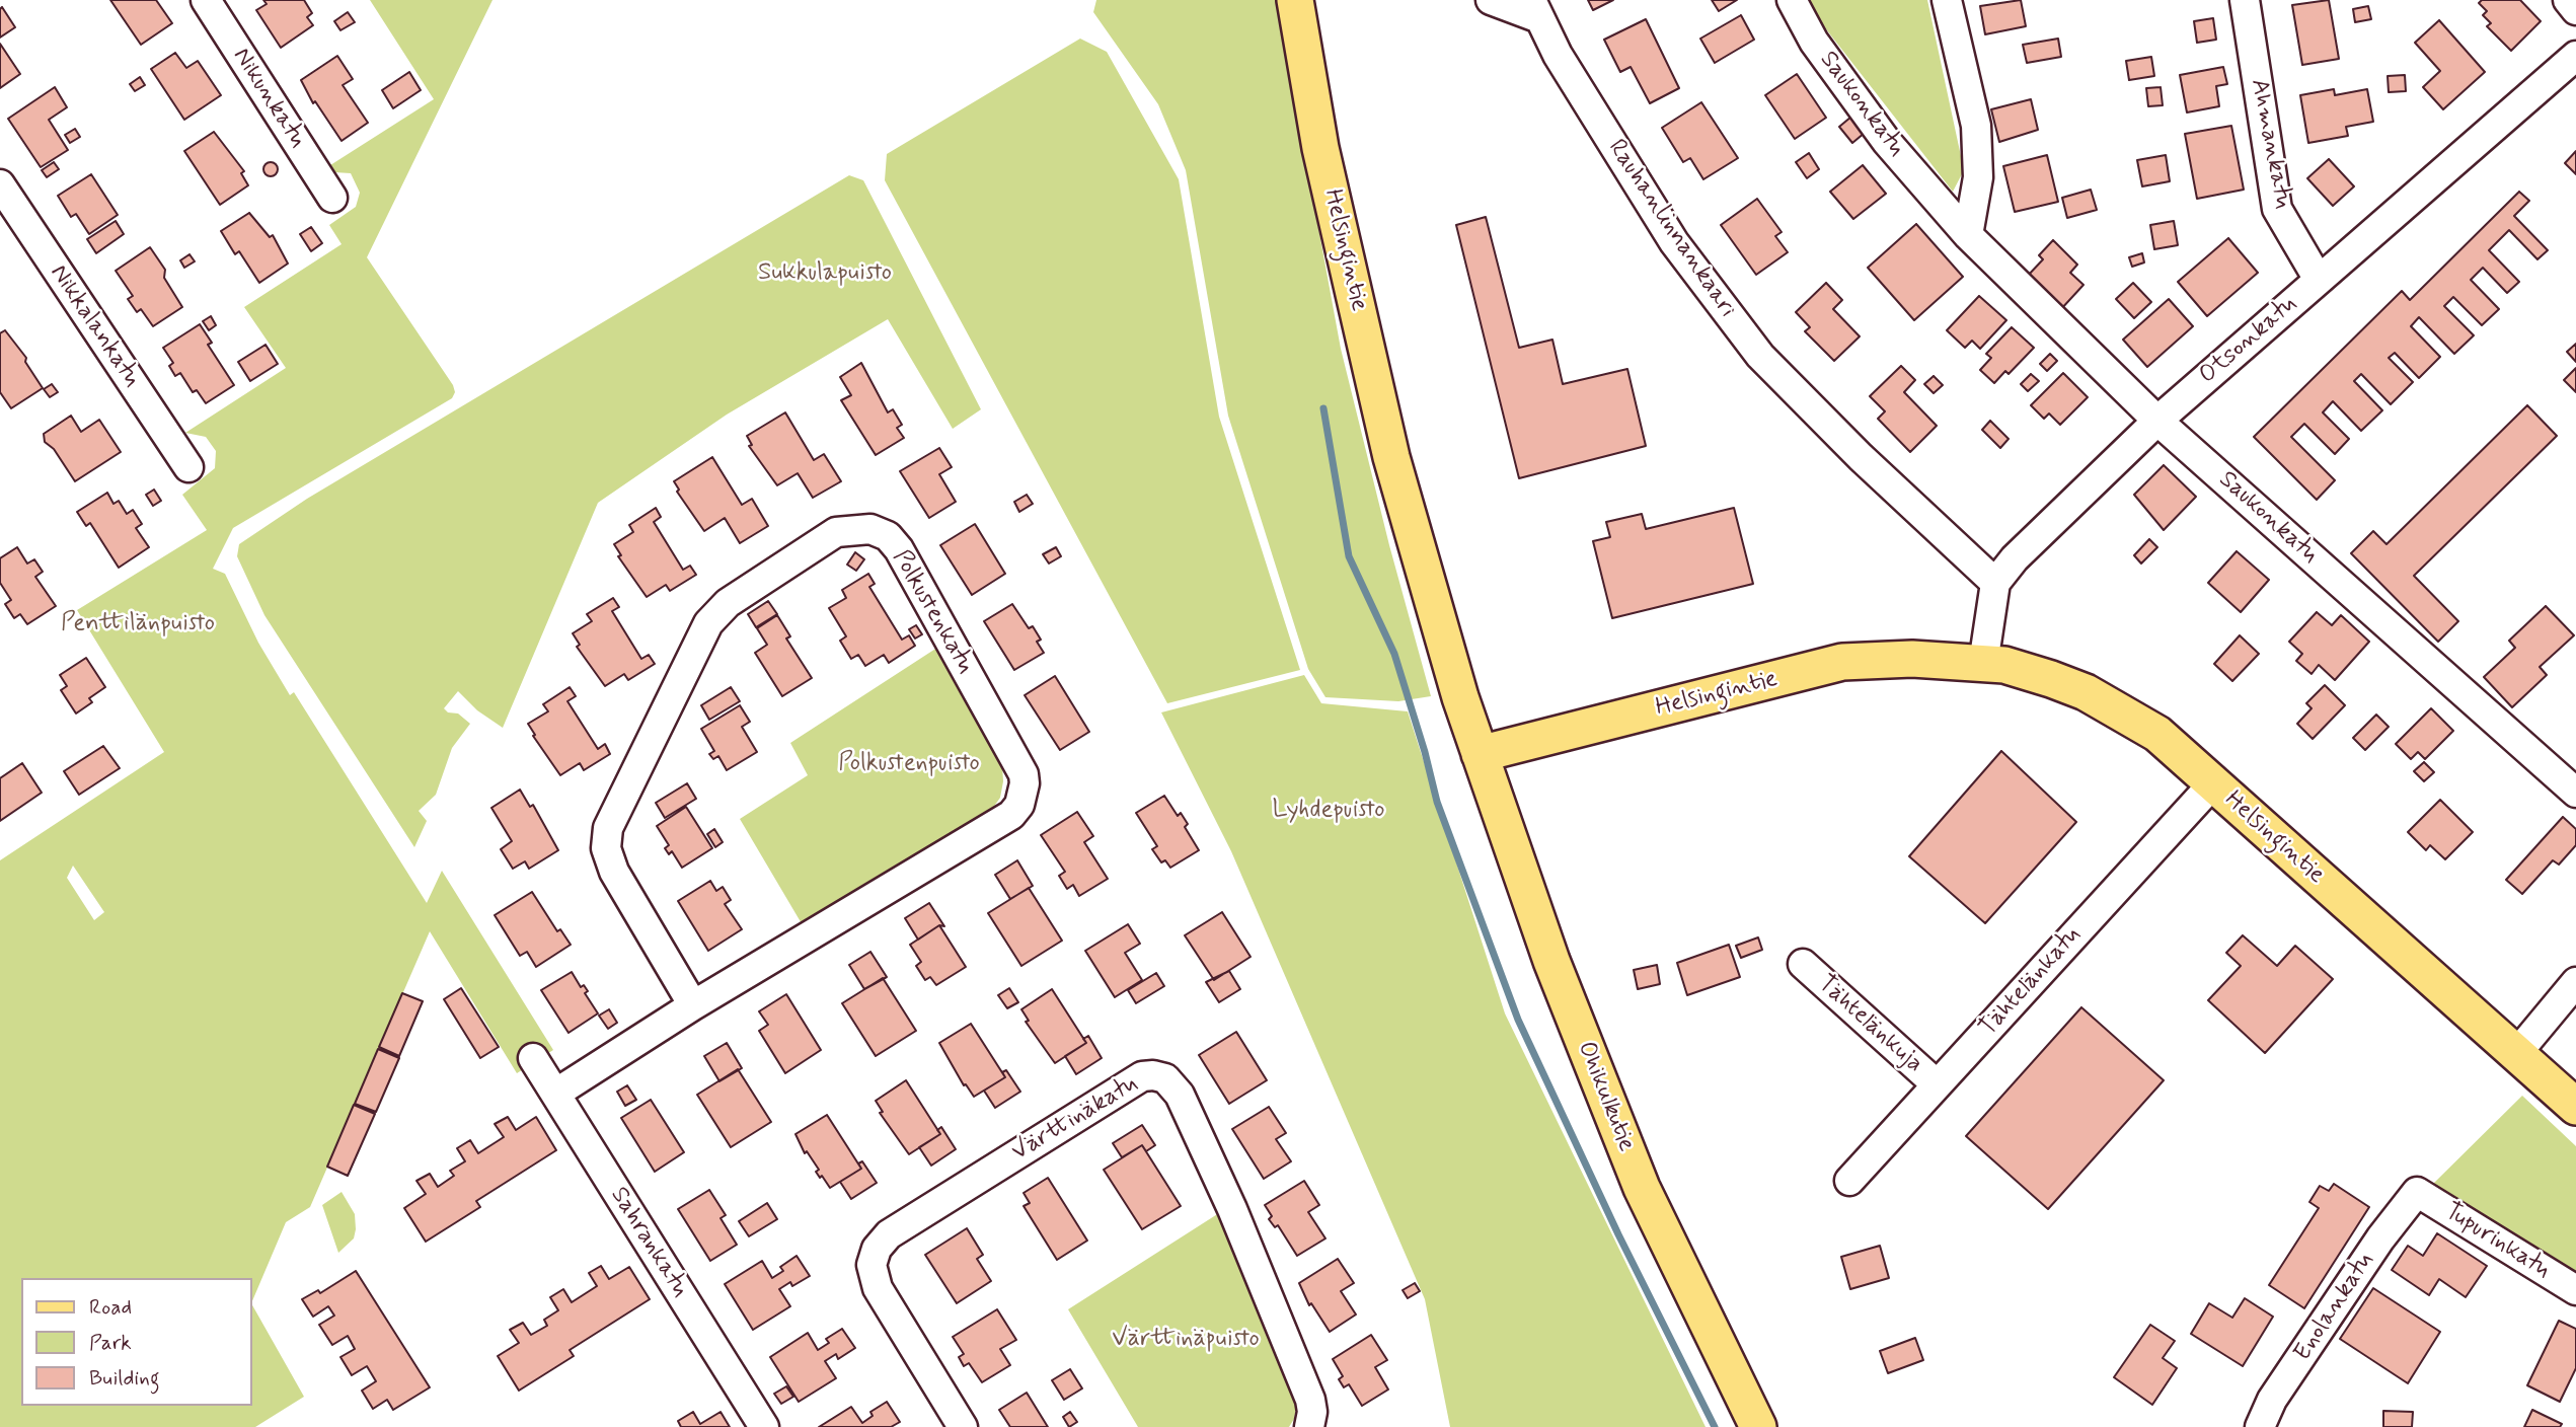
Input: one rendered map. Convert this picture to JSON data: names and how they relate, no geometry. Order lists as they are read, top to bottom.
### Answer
{
  "streets": {
    "main road": ["Helsingintie", "Ohikulkutie"],
    "street": [
      "Nikunkatu",
      "Saukonkatu",
      "Ahmankatu",
      "Rauhanlinnankaari",
      "Nikkalankatu",
      "Otsonkatu",
      "Polkustenkatu",
      "Tähtelänkatu",
      "Tähtelänkuja",
      "Värttinäkatu",
      "Tupurinkatu",
      "Sahrankatu",
      "Enolankatu"
    ]
  },
  "crossings": [
    ["Saukonkatu", "Otsonkatu"],
    ["Ahmankatu", "Otsonkatu"],
    ["Rauhanlinnankaari", "Otsonkatu"],
    ["Helsingintie", "Tähtelänkatu"],
    ["Helsingintie", "Ohikulkutie"],
    ["Polkustenkatu", "Sahrankatu"],
    ["Tähtelänkatu", "Tähtelänkuja"],
    ["Tupurinkatu", "Enolankatu"]
  ],
  "parks": [
    "Sukkulapuisto",
    "Penttilänpuisto",
    "Polkustenpuisto",
    "Lyhdepuisto",
    "Värttinäpuisto"
  ],
  "legend": ["Road", "Park", "Building"]
}
